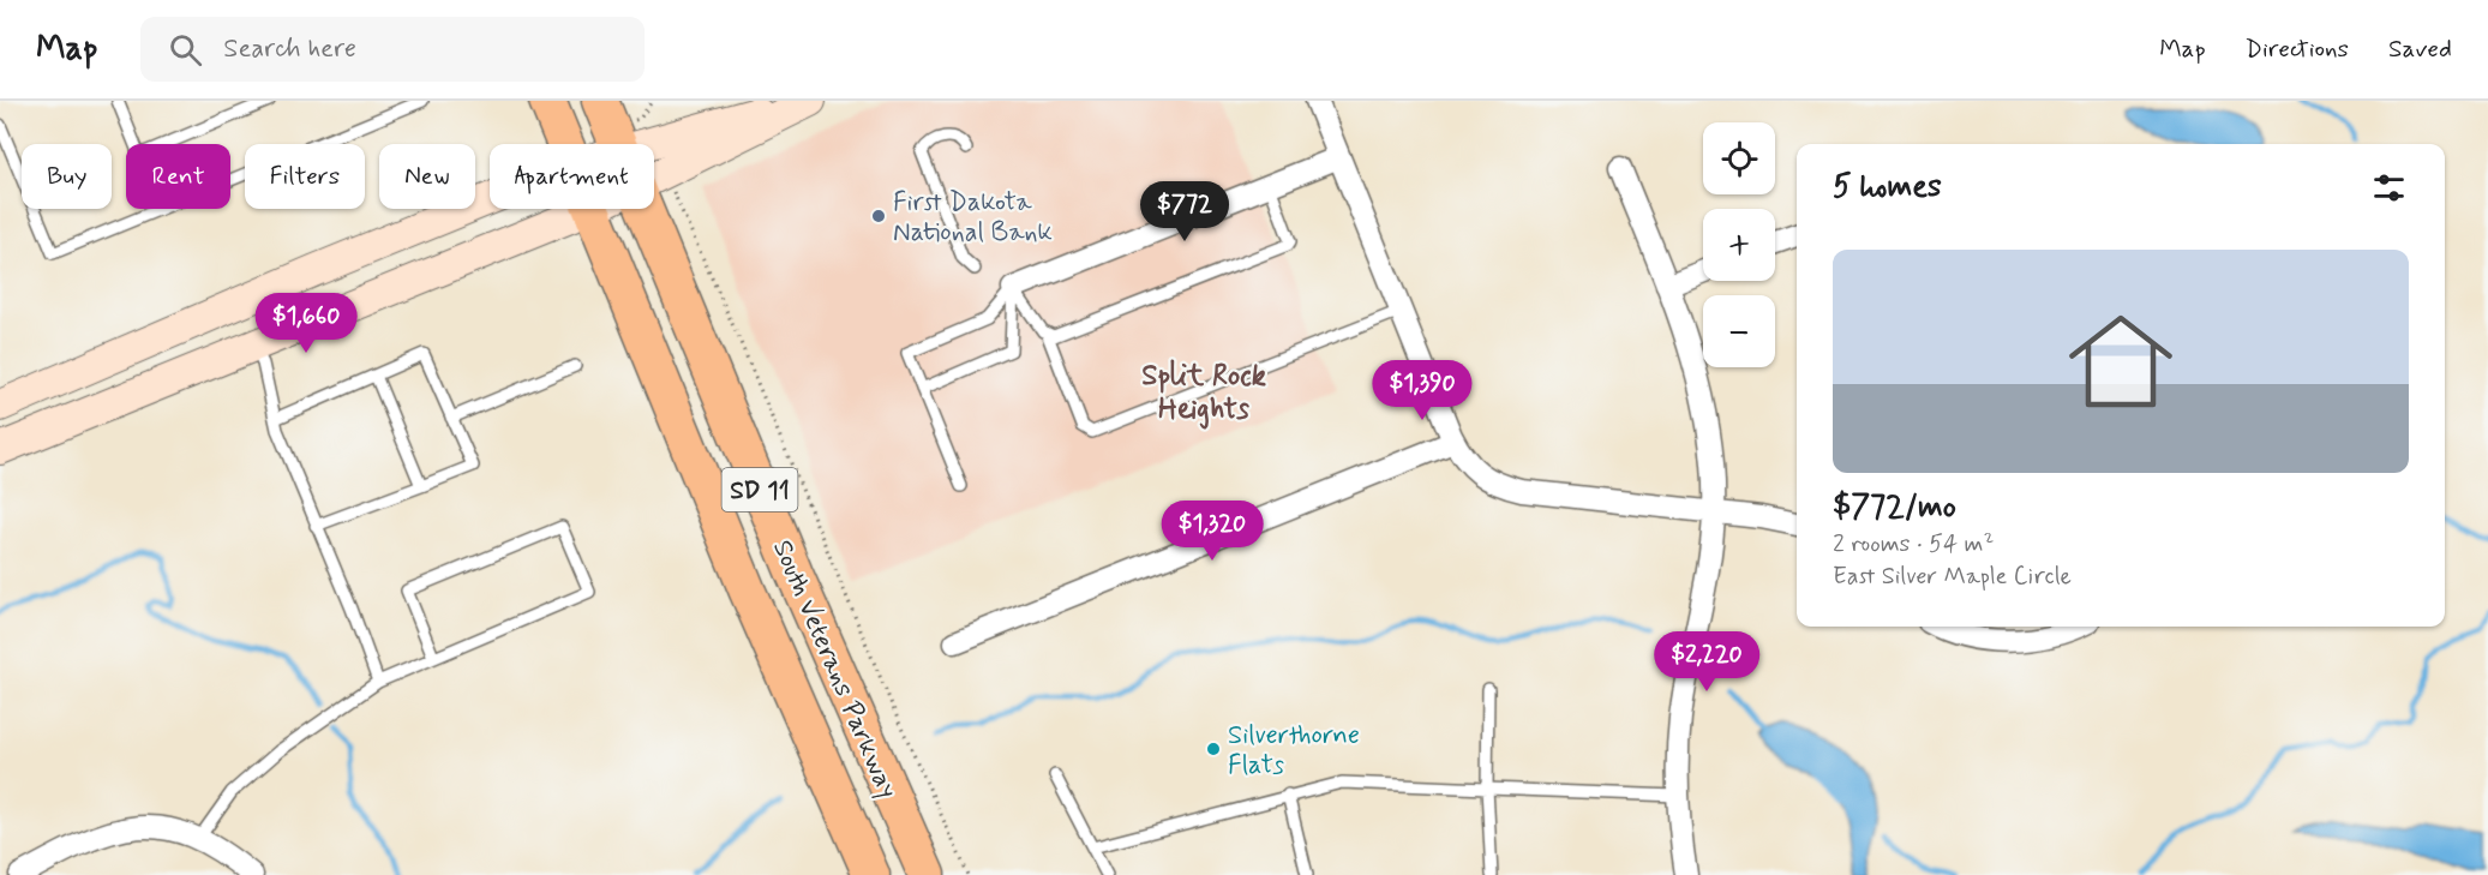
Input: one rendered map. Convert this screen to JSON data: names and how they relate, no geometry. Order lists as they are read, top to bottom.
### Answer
{
  "streets": {
    "highway": ["SD 11", "South Veterans Parkway"]
  },
  "districts": ["Split Rock Heights"],
  "places": ["First Dakota National Bank", "Silverthorne Flats"],
  "page": {
    "header": "Map",
    "search": "Search here",
    "nav": ["Map", "Directions", "Saved"],
    "map_buttons": ["+", "−"],
    "chip": [
      "Buy",
      "Rent",
      "Filters",
      "New",
      "Apartment"
    ],
    "heading": "5 homes",
    "price": [
      "$772",
      "$1,660",
      "$1,390",
      "$1,320",
      "$2,220"
    ],
    "list": [
      {
        "name": "$772/mo",
        "note": "2 rooms · 54 m² · East Silver Maple Circle"
      }
    ]
  }
}
